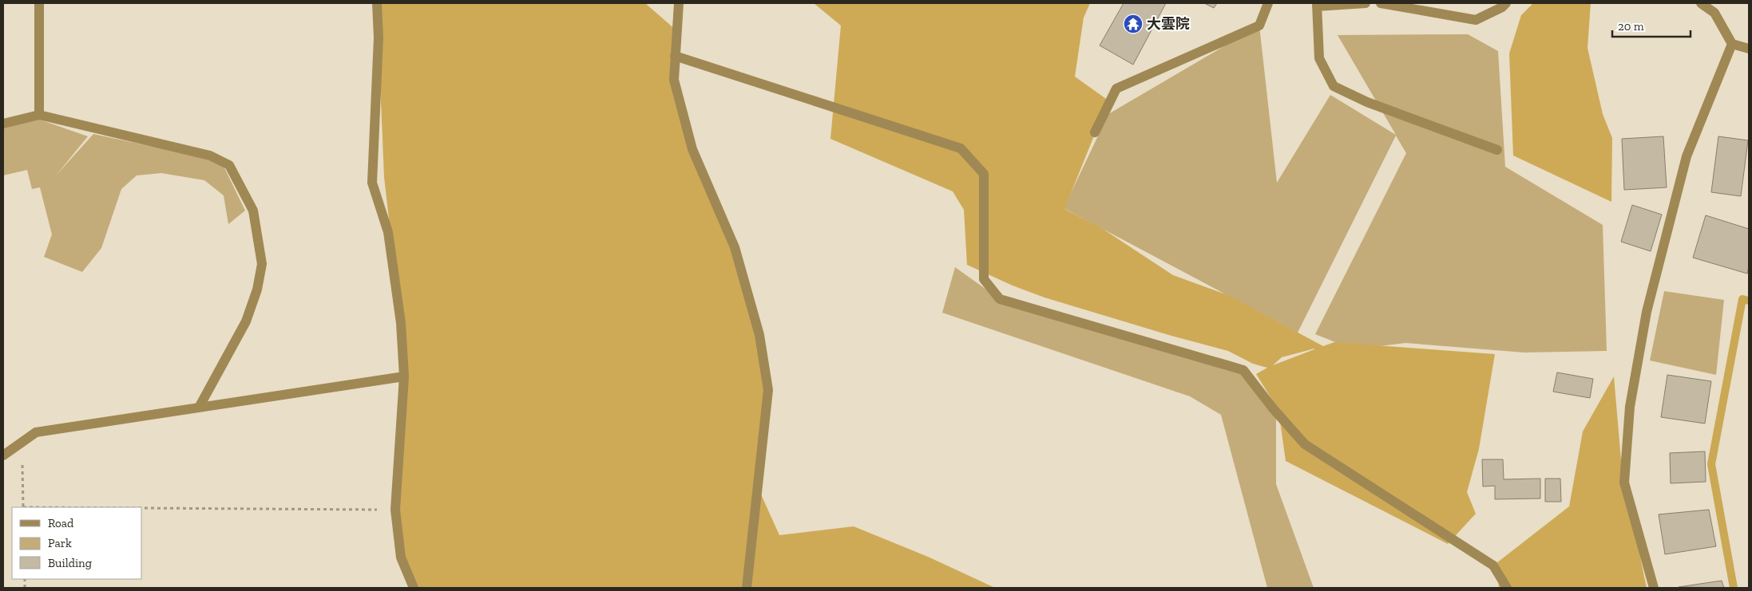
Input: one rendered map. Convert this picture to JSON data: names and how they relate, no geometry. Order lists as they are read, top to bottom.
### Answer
{
  "places": {
    "temple": ["大雲院"]
  },
  "legend": ["Road", "Park", "Building"],
  "scale_bar": "20 m"
}
